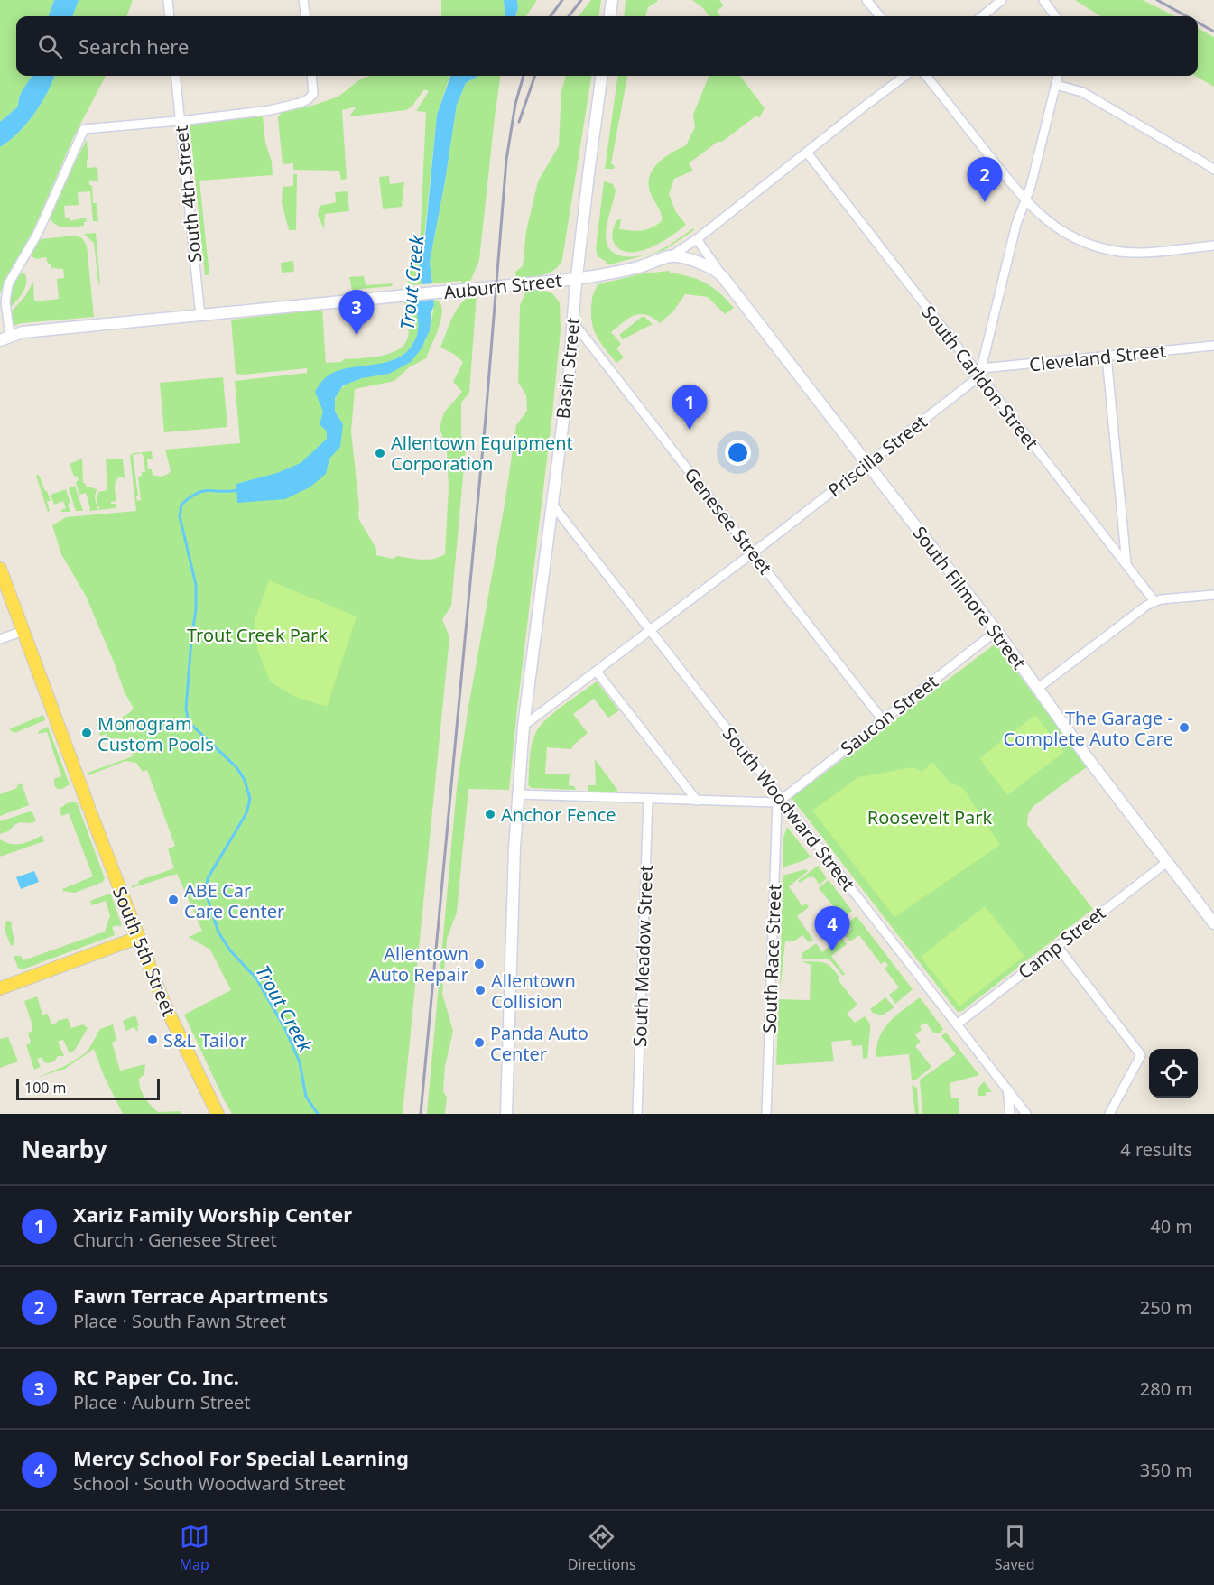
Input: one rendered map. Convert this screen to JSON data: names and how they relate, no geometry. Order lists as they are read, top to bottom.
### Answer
{
  "streets": {
    "main road": ["South 5th Street"],
    "street": [
      "South 4th Street",
      "Auburn Street",
      "Cleveland Street",
      "Basin Street",
      "South Carldon Street",
      "Priscilla Street",
      "Genesee Street",
      "South Filmore Street",
      "Saucon Street",
      "South Woodward Street",
      "Camp Street",
      "South Meadow Street",
      "South Race Street"
    ]
  },
  "crossings": [
    ["South 4th Street", "Auburn Street"],
    ["Auburn Street", "Basin Street"],
    ["Auburn Street", "South Carldon Street"],
    ["Auburn Street", "South Filmore Street"],
    ["Cleveland Street", "South Carldon Street"],
    ["Cleveland Street", "Priscilla Street"],
    ["Basin Street", "Priscilla Street"],
    ["Basin Street", "Genesee Street"],
    ["Basin Street", "South Woodward Street"],
    ["South Carldon Street", "Priscilla Street"],
    ["Priscilla Street", "Genesee Street"],
    ["Priscilla Street", "South Filmore Street"],
    ["Priscilla Street", "South Woodward Street"],
    ["Genesee Street", "Saucon Street"],
    ["South Filmore Street", "Saucon Street"],
    ["South Filmore Street", "Camp Street"],
    ["Saucon Street", "South Woodward Street"],
    ["Saucon Street", "South Race Street"],
    ["South Woodward Street", "Camp Street"],
    ["South Woodward Street", "South Race Street"]
  ],
  "water": ["Trout Creek"],
  "parks": ["Trout Creek Park", "Roosevelt Park"],
  "places": [
    "Allentown Equipment Corporation",
    "The Garage - Complete Auto Care",
    "Monogram Custom Pools",
    "Anchor Fence",
    "ABE Car Care Center",
    "Allentown Auto Repair",
    "Allentown Collision",
    "S&L Tailor",
    "Panda Auto Center"
  ],
  "scale_bar": "100 m",
  "page": {
    "search": "Search here",
    "pins": [
      "2",
      "3",
      "1",
      "4"
    ],
    "scale": "100 m",
    "heading": ["Nearby", "4 results"],
    "list": [
      {
        "mark": "1",
        "name": "Xariz Family Worship Center",
        "note": "Church · Genesee Street",
        "value": "40 m"
      },
      {
        "mark": "2",
        "name": "Fawn Terrace Apartments",
        "note": "Place · South Fawn Street",
        "value": "250 m"
      },
      {
        "mark": "3",
        "name": "RC Paper Co. Inc.",
        "note": "Place · Auburn Street",
        "value": "280 m"
      },
      {
        "mark": "4",
        "name": "Mercy School For Special Learning",
        "note": "School · South Woodward Street",
        "value": "350 m"
      }
    ],
    "nav": ["Map", "Directions", "Saved"]
  }
}
